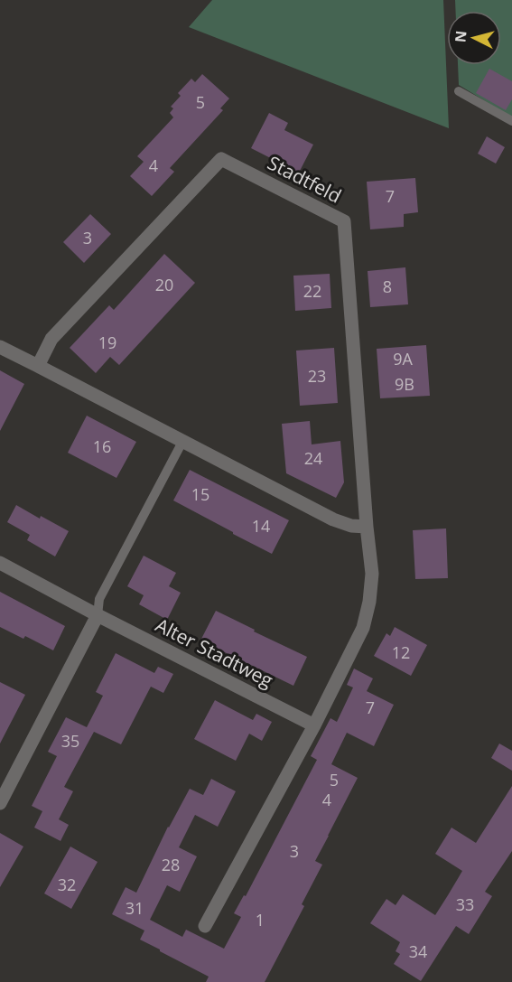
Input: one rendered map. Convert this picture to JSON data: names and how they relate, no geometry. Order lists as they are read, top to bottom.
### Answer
{
  "streets": {
    "street": ["Stadtfeld", "Alter Stadtweg"]
  },
  "crossings": [
    ["Stadtfeld", "Alter Stadtweg"]
  ],
  "house_numbers": [
    "5",
    "4",
    "7",
    "3",
    "20",
    "8",
    "22",
    "19",
    "9A",
    "23",
    "9B",
    "16",
    "24",
    "15",
    "14",
    "12",
    "7",
    "35",
    "5",
    "4",
    "3",
    "28",
    "32",
    "33",
    "31",
    "1",
    "34"
  ],
  "north": "left"
}
